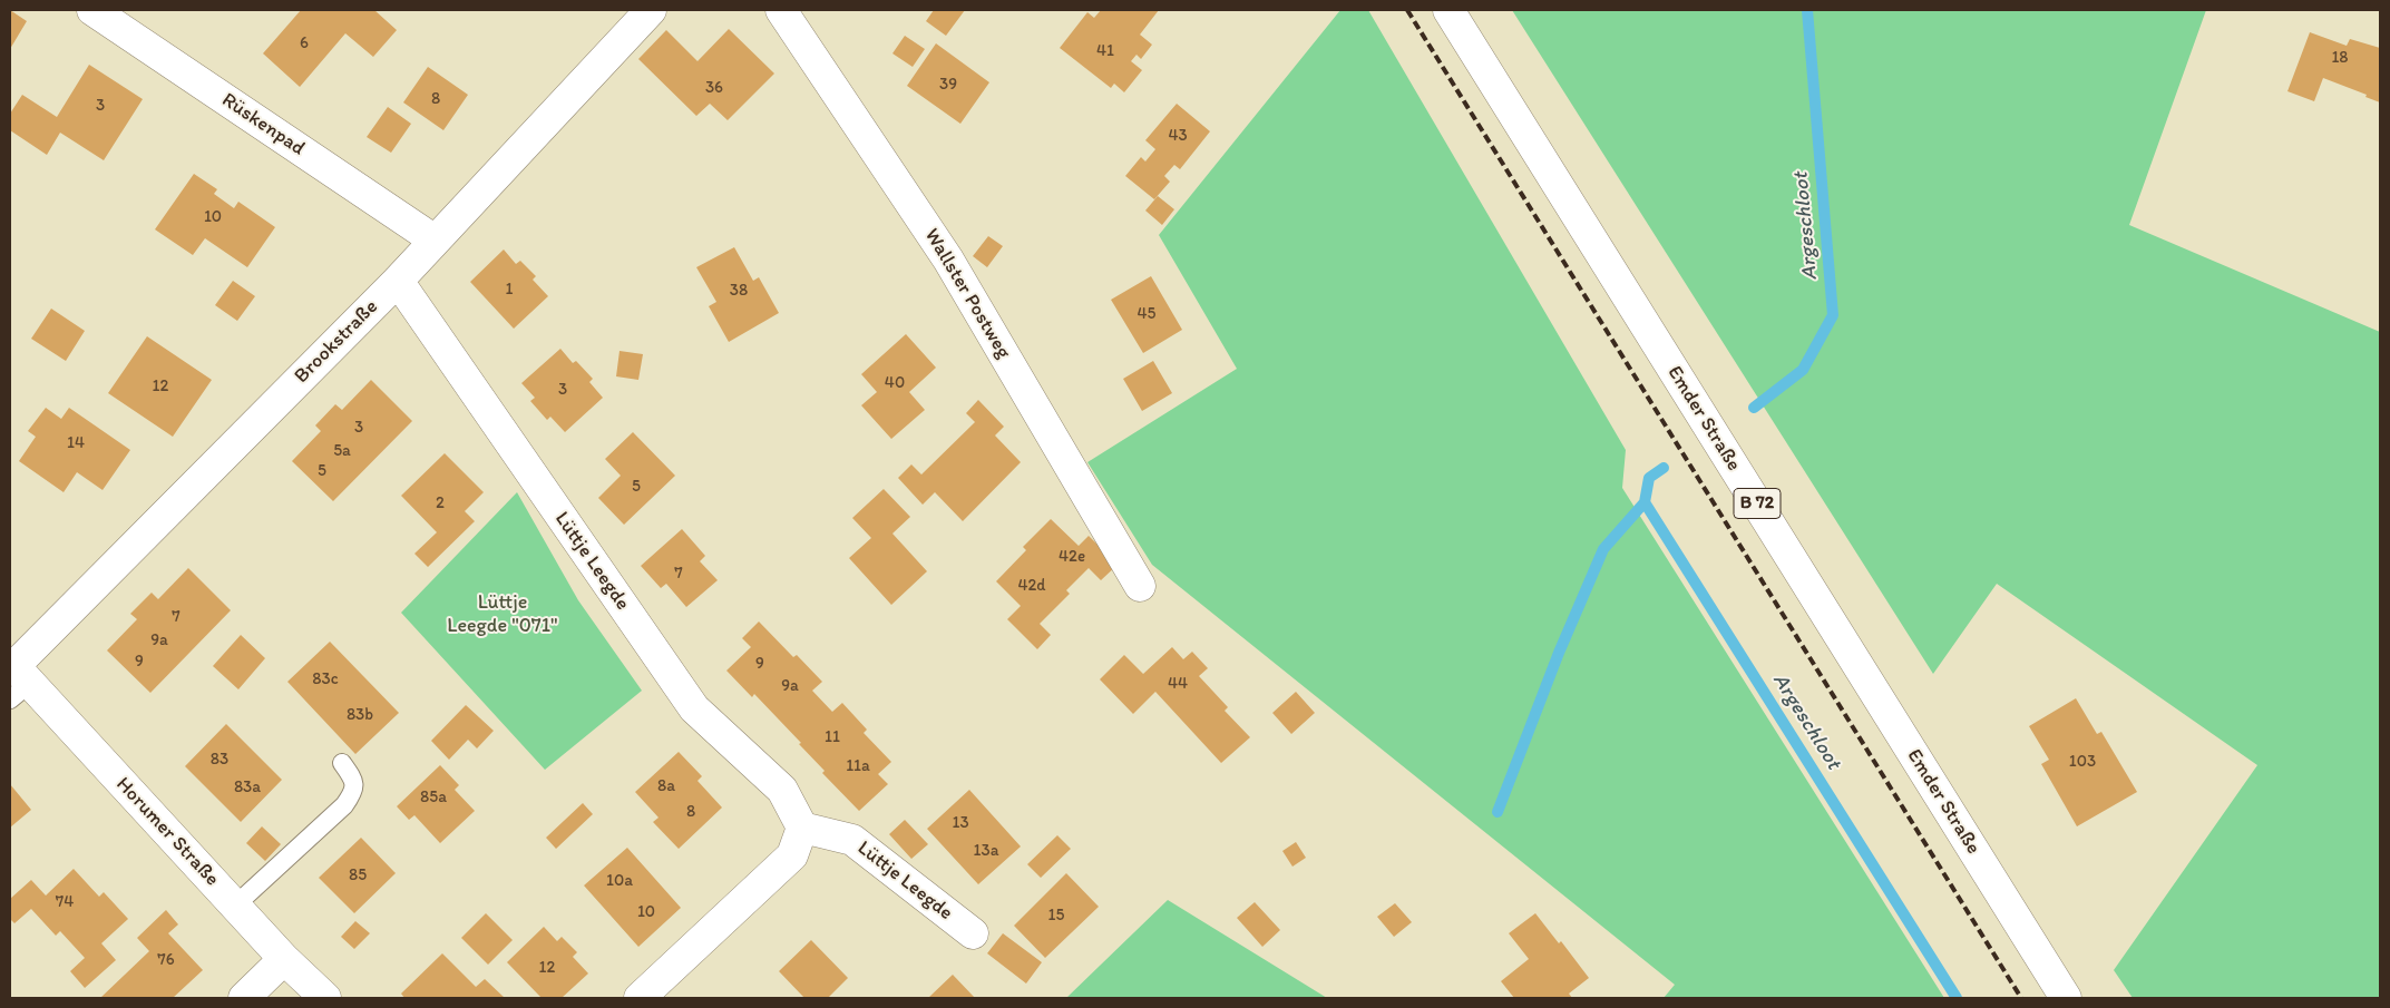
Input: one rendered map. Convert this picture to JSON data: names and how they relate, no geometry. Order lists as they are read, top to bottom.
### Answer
{
  "streets": {
    "street": [
      "Rüskenpad",
      "Wallster Postweg",
      "Brookstraße",
      "Emder Straße",
      "B 72",
      "Lüttje Leegde",
      "Horumer Straße"
    ]
  },
  "crossings": [
    ["Rüskenpad", "Brookstraße"],
    ["Brookstraße", "Lüttje Leegde"],
    ["Brookstraße", "Horumer Straße"]
  ],
  "water": ["Argeschloot"],
  "parks": ["Lüttje Leegde \"071\""],
  "house_numbers": [
    "6",
    "41",
    "18",
    "39",
    "36",
    "8",
    "3",
    "43",
    "10",
    "1",
    "38",
    "45",
    "40",
    "12",
    "3",
    "3",
    "14",
    "5a",
    "5",
    "5",
    "2",
    "42e",
    "7",
    "42d",
    "7",
    "9a",
    "9",
    "9",
    "83c",
    "44",
    "9a",
    "83b",
    "11",
    "83",
    "103",
    "11a",
    "8a",
    "83a",
    "85a",
    "8",
    "13",
    "13a",
    "85",
    "10a",
    "74",
    "10",
    "15",
    "76",
    "12"
  ]
}
